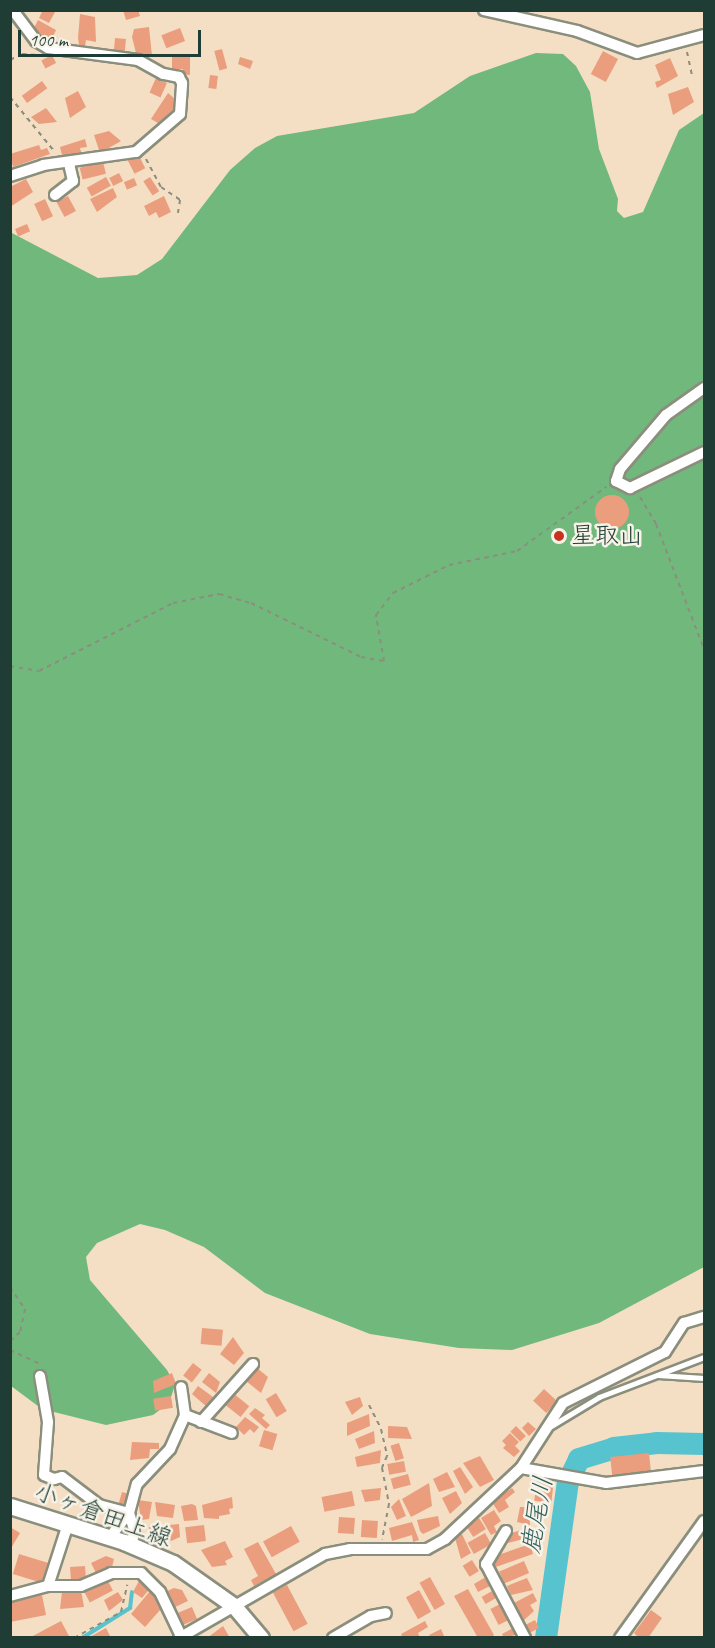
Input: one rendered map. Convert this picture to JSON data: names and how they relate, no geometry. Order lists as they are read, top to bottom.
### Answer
{
  "streets": {
    "main road": ["小ヶ倉田上線"]
  },
  "water": ["鹿尾川"],
  "places": ["星取山"],
  "scale_bar": "100 m"
}
